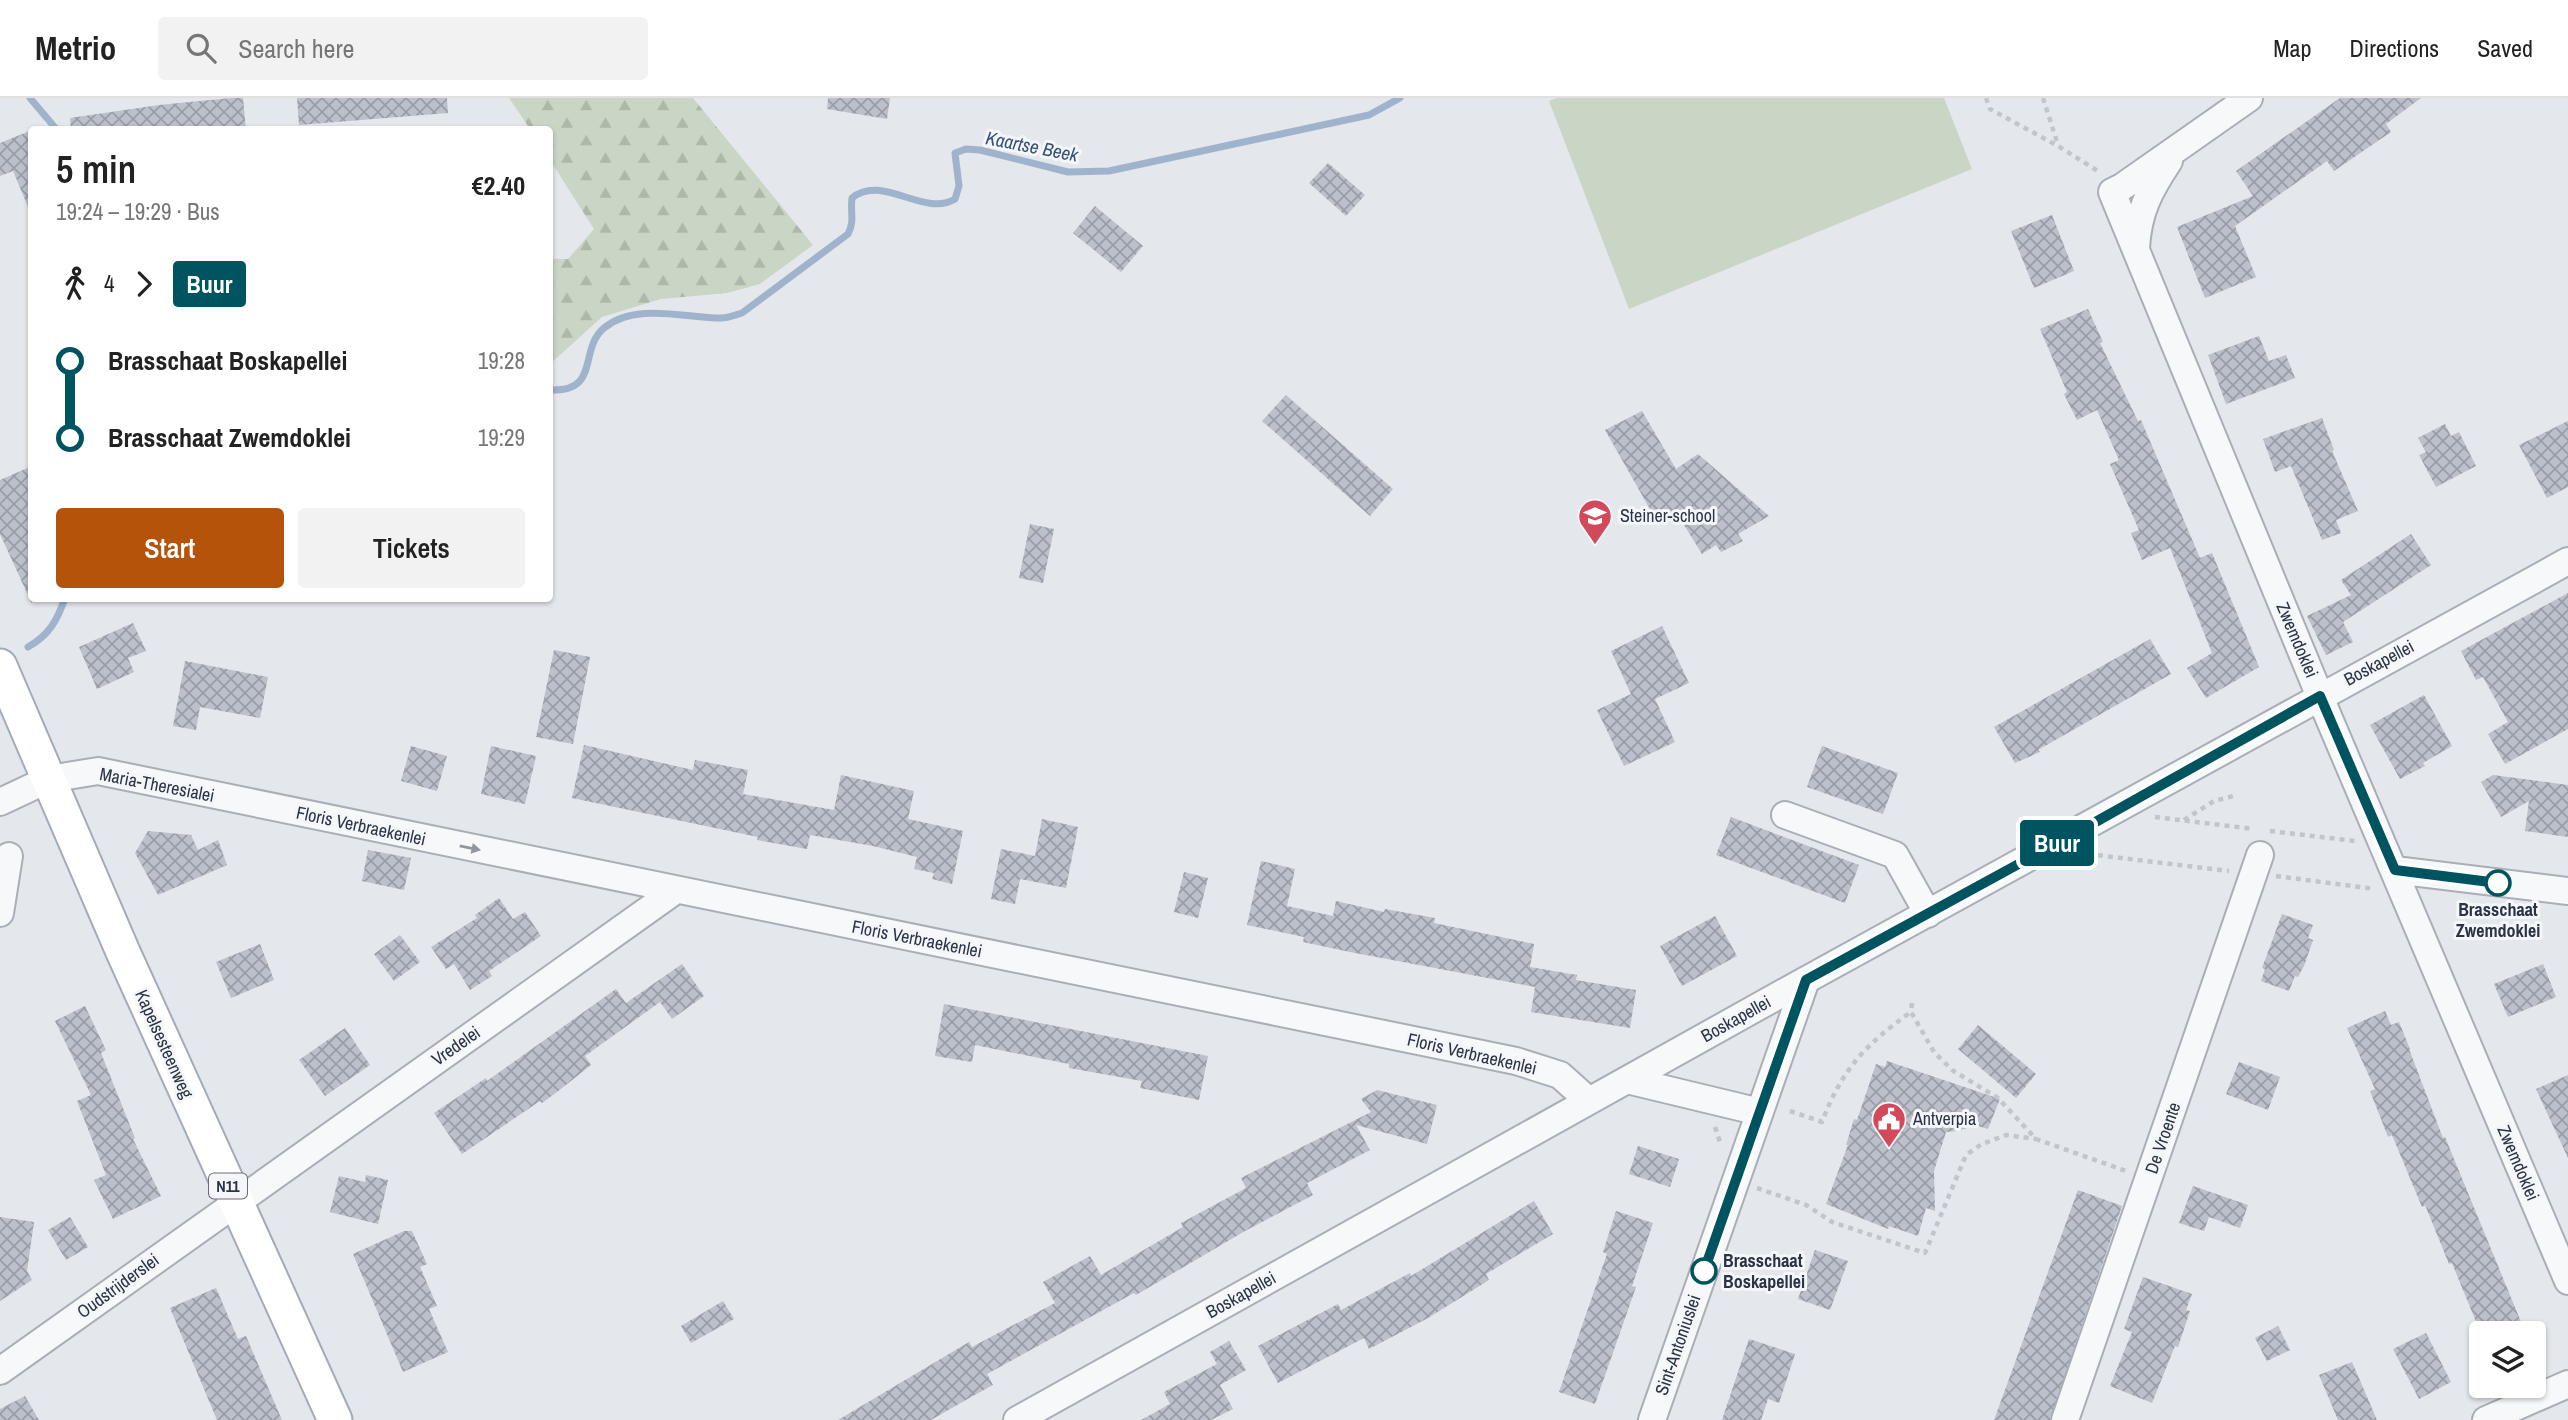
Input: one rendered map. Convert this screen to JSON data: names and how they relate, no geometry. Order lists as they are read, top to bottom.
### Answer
{
  "streets": {
    "main road": ["Kapelsesteenweg", "N11"],
    "street": [
      "Zwemdoklei",
      "Boskapellei",
      "Maria-Theresialei",
      "Floris Verbraekenlei",
      "Vredelei",
      "De Vroente",
      "Oudstrijderslei",
      "Sint-Antoniuslei"
    ]
  },
  "crossings": [
    ["Zwemdoklei", "Boskapellei"],
    ["Boskapellei", "Floris Verbraekenlei"],
    ["Boskapellei", "Sint-Antoniuslei"],
    ["Maria-Theresialei", "Floris Verbraekenlei"],
    ["Maria-Theresialei", "Kapelsesteenweg"],
    ["Floris Verbraekenlei", "Vredelei"],
    ["Kapelsesteenweg", "Vredelei"],
    ["Kapelsesteenweg", "Oudstrijderslei"],
    ["Vredelei", "Oudstrijderslei"]
  ],
  "water": ["Kaartse Beek"],
  "places": {
    "school or university": ["Steiner-school"],
    "other": ["Brasschaat Zwemdoklei", "Brasschaat Boskapellei"],
    "public building": ["Antverpia"]
  },
  "lines": ["bus line Buur"],
  "page": {
    "header": "Metrio",
    "search": "Search here",
    "nav": ["Map", "Directions", "Saved"],
    "on_map": "Buur",
    "heading": ["5 min", "19:24 – 19:29 · Bus", "€2.40"],
    "legs": ["4", "Buur"],
    "list": [
      {
        "name": "Brasschaat Boskapellei",
        "value": "19:28"
      },
      {
        "name": "Brasschaat Zwemdoklei",
        "value": "19:29"
      }
    ],
    "buttons": ["Start", "Tickets"]
  }
}
